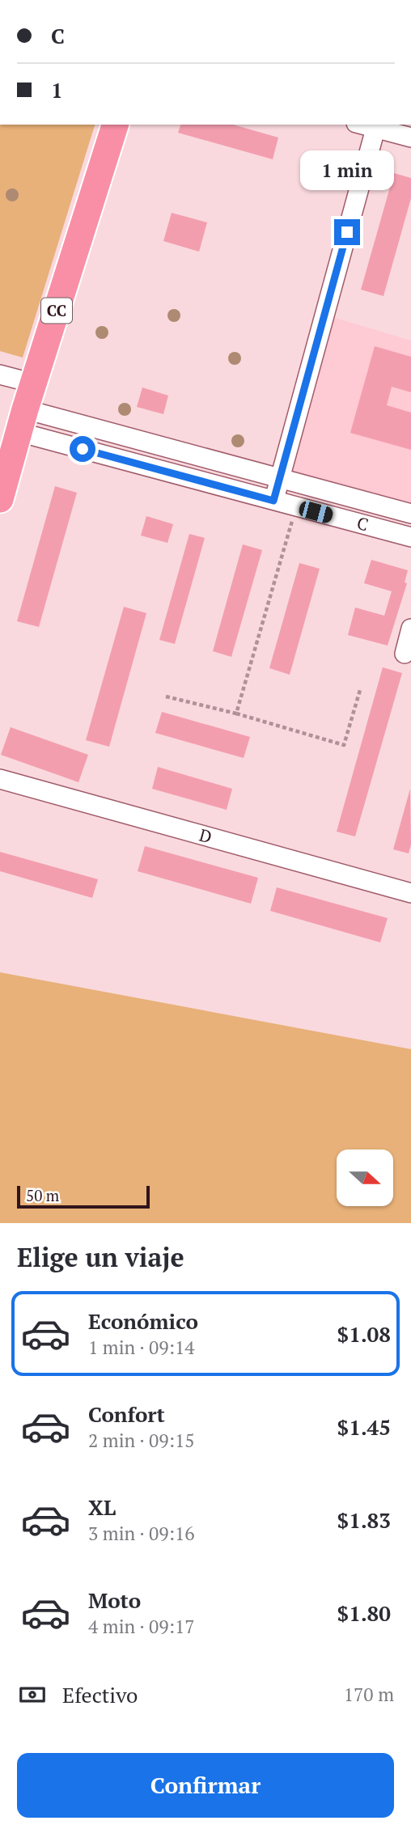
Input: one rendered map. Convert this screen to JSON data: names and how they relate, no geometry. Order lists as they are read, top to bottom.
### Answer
{
  "streets": {
    "highway": ["CC"],
    "street": ["C", "D"]
  },
  "crossings": [
    ["CC", "C"]
  ],
  "scale_bar": "50 m",
  "north": "right",
  "page": {
    "banner": ["C", "1"],
    "bubble": "1 min",
    "scale": "50 m",
    "heading": "Elige un viaje",
    "list": [
      {
        "name": "Económico",
        "note": "1 min · 09:14",
        "value": "$1.08"
      },
      {
        "name": "Confort",
        "note": "2 min · 09:15",
        "value": "$1.45"
      },
      {
        "name": "XL",
        "note": "3 min · 09:16",
        "value": "$1.83"
      },
      {
        "name": "Moto",
        "note": "4 min · 09:17",
        "value": "$1.80"
      }
    ],
    "pay": ["Efectivo", "170 m"],
    "buttons": "Confirmar"
  }
}
